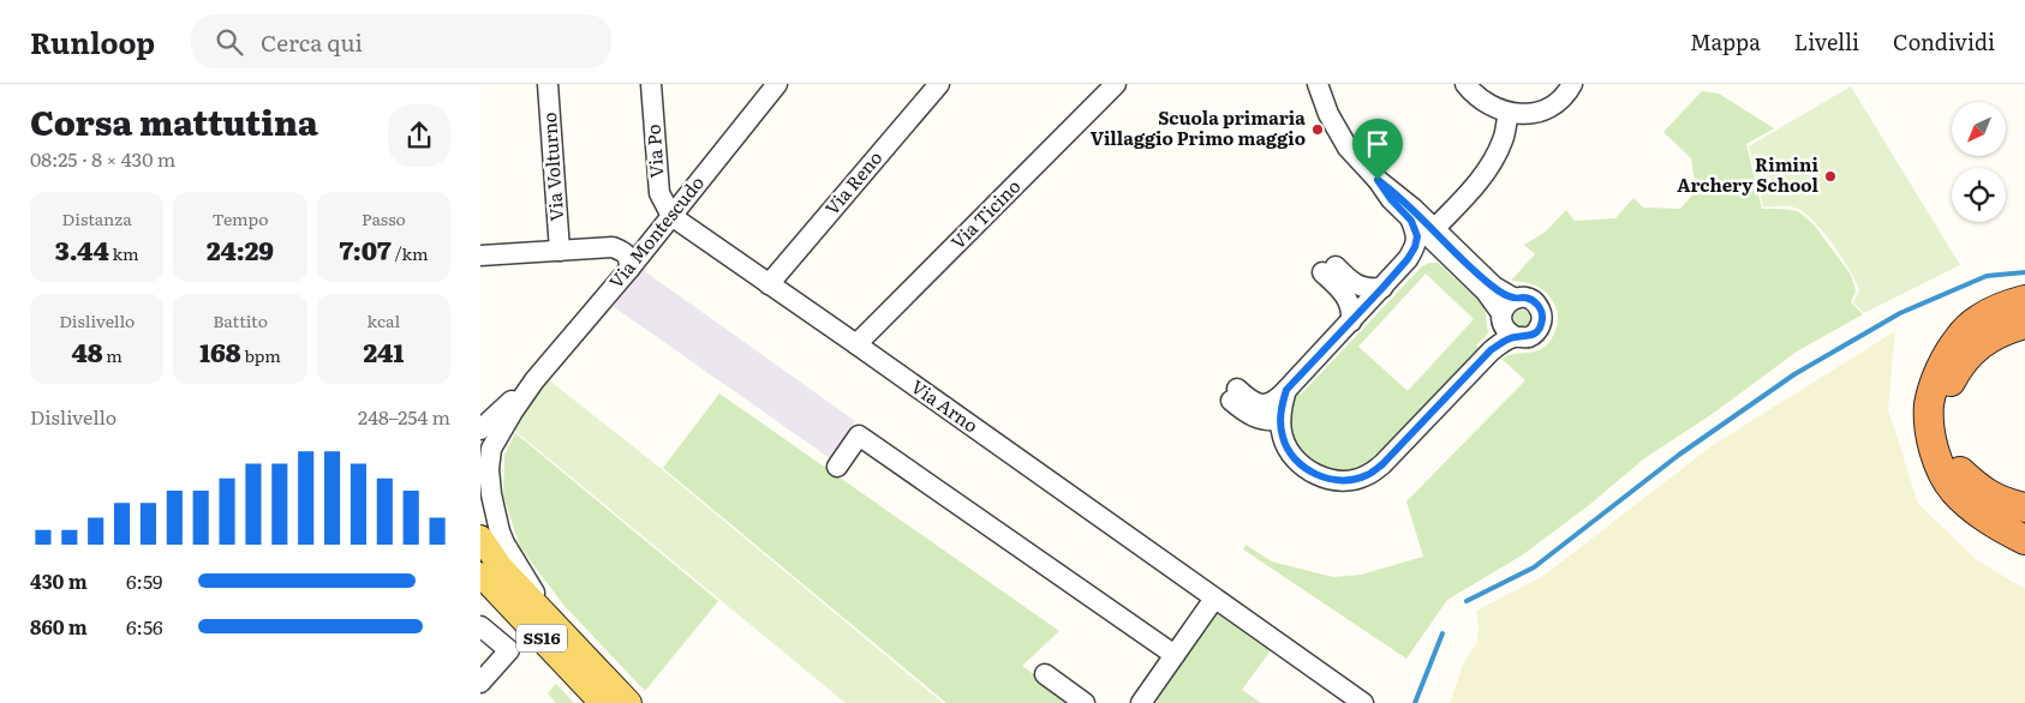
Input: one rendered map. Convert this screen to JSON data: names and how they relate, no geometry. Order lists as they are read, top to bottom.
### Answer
{
  "streets": {
    "main road": ["SS16"],
    "street": [
      "Via Po",
      "Via Volturno",
      "Via Reno",
      "Via Ticino",
      "Via Montescudo",
      "Via Arno"
    ]
  },
  "crossings": [
    ["Via Po", "Via Montescudo"],
    ["Via Po", "Via Arno"],
    ["Via Reno", "Via Arno"],
    ["Via Ticino", "Via Arno"],
    ["Via Montescudo", "Via Arno"],
    ["Via Montescudo", "SS16"]
  ],
  "places": ["Scuola primaria Villaggio Primo maggio", "Rimini Archery School"],
  "north": "bottom left",
  "page": {
    "header": "Runloop",
    "search": "Cerca qui",
    "nav": ["Mappa", "Livelli", "Condividi"],
    "heading": ["Corsa mattutina", "08:25 · 8 × 430 m"],
    "stats": [
      ["Distanza", "3.44 km"],
      ["Tempo", "24:29"],
      ["Passo", "7:07 /km"],
      ["Dislivello", "48 m"],
      ["Battito", "168 bpm"],
      ["kcal", "241"]
    ],
    "chart": ["Dislivello", "248–254 m"],
    "list": [
      {
        "name": "430 m",
        "note": "6:59"
      },
      {
        "name": "860 m",
        "note": "6:56"
      }
    ]
  }
}
